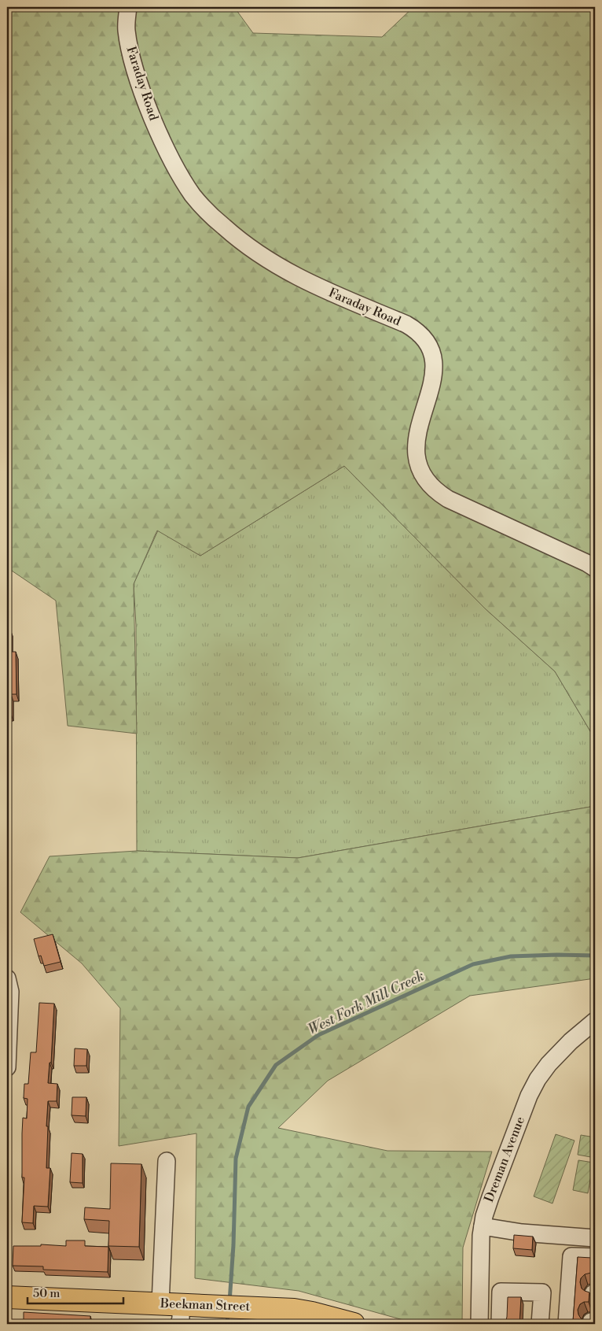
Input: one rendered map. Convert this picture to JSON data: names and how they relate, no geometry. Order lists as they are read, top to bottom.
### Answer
{
  "streets": {
    "main road": ["Beekman Street"],
    "street": ["Faraday Road", "Dreman Avenue"]
  },
  "water": ["West Fork Mill Creek"],
  "scale_bar": "50 m"
}
